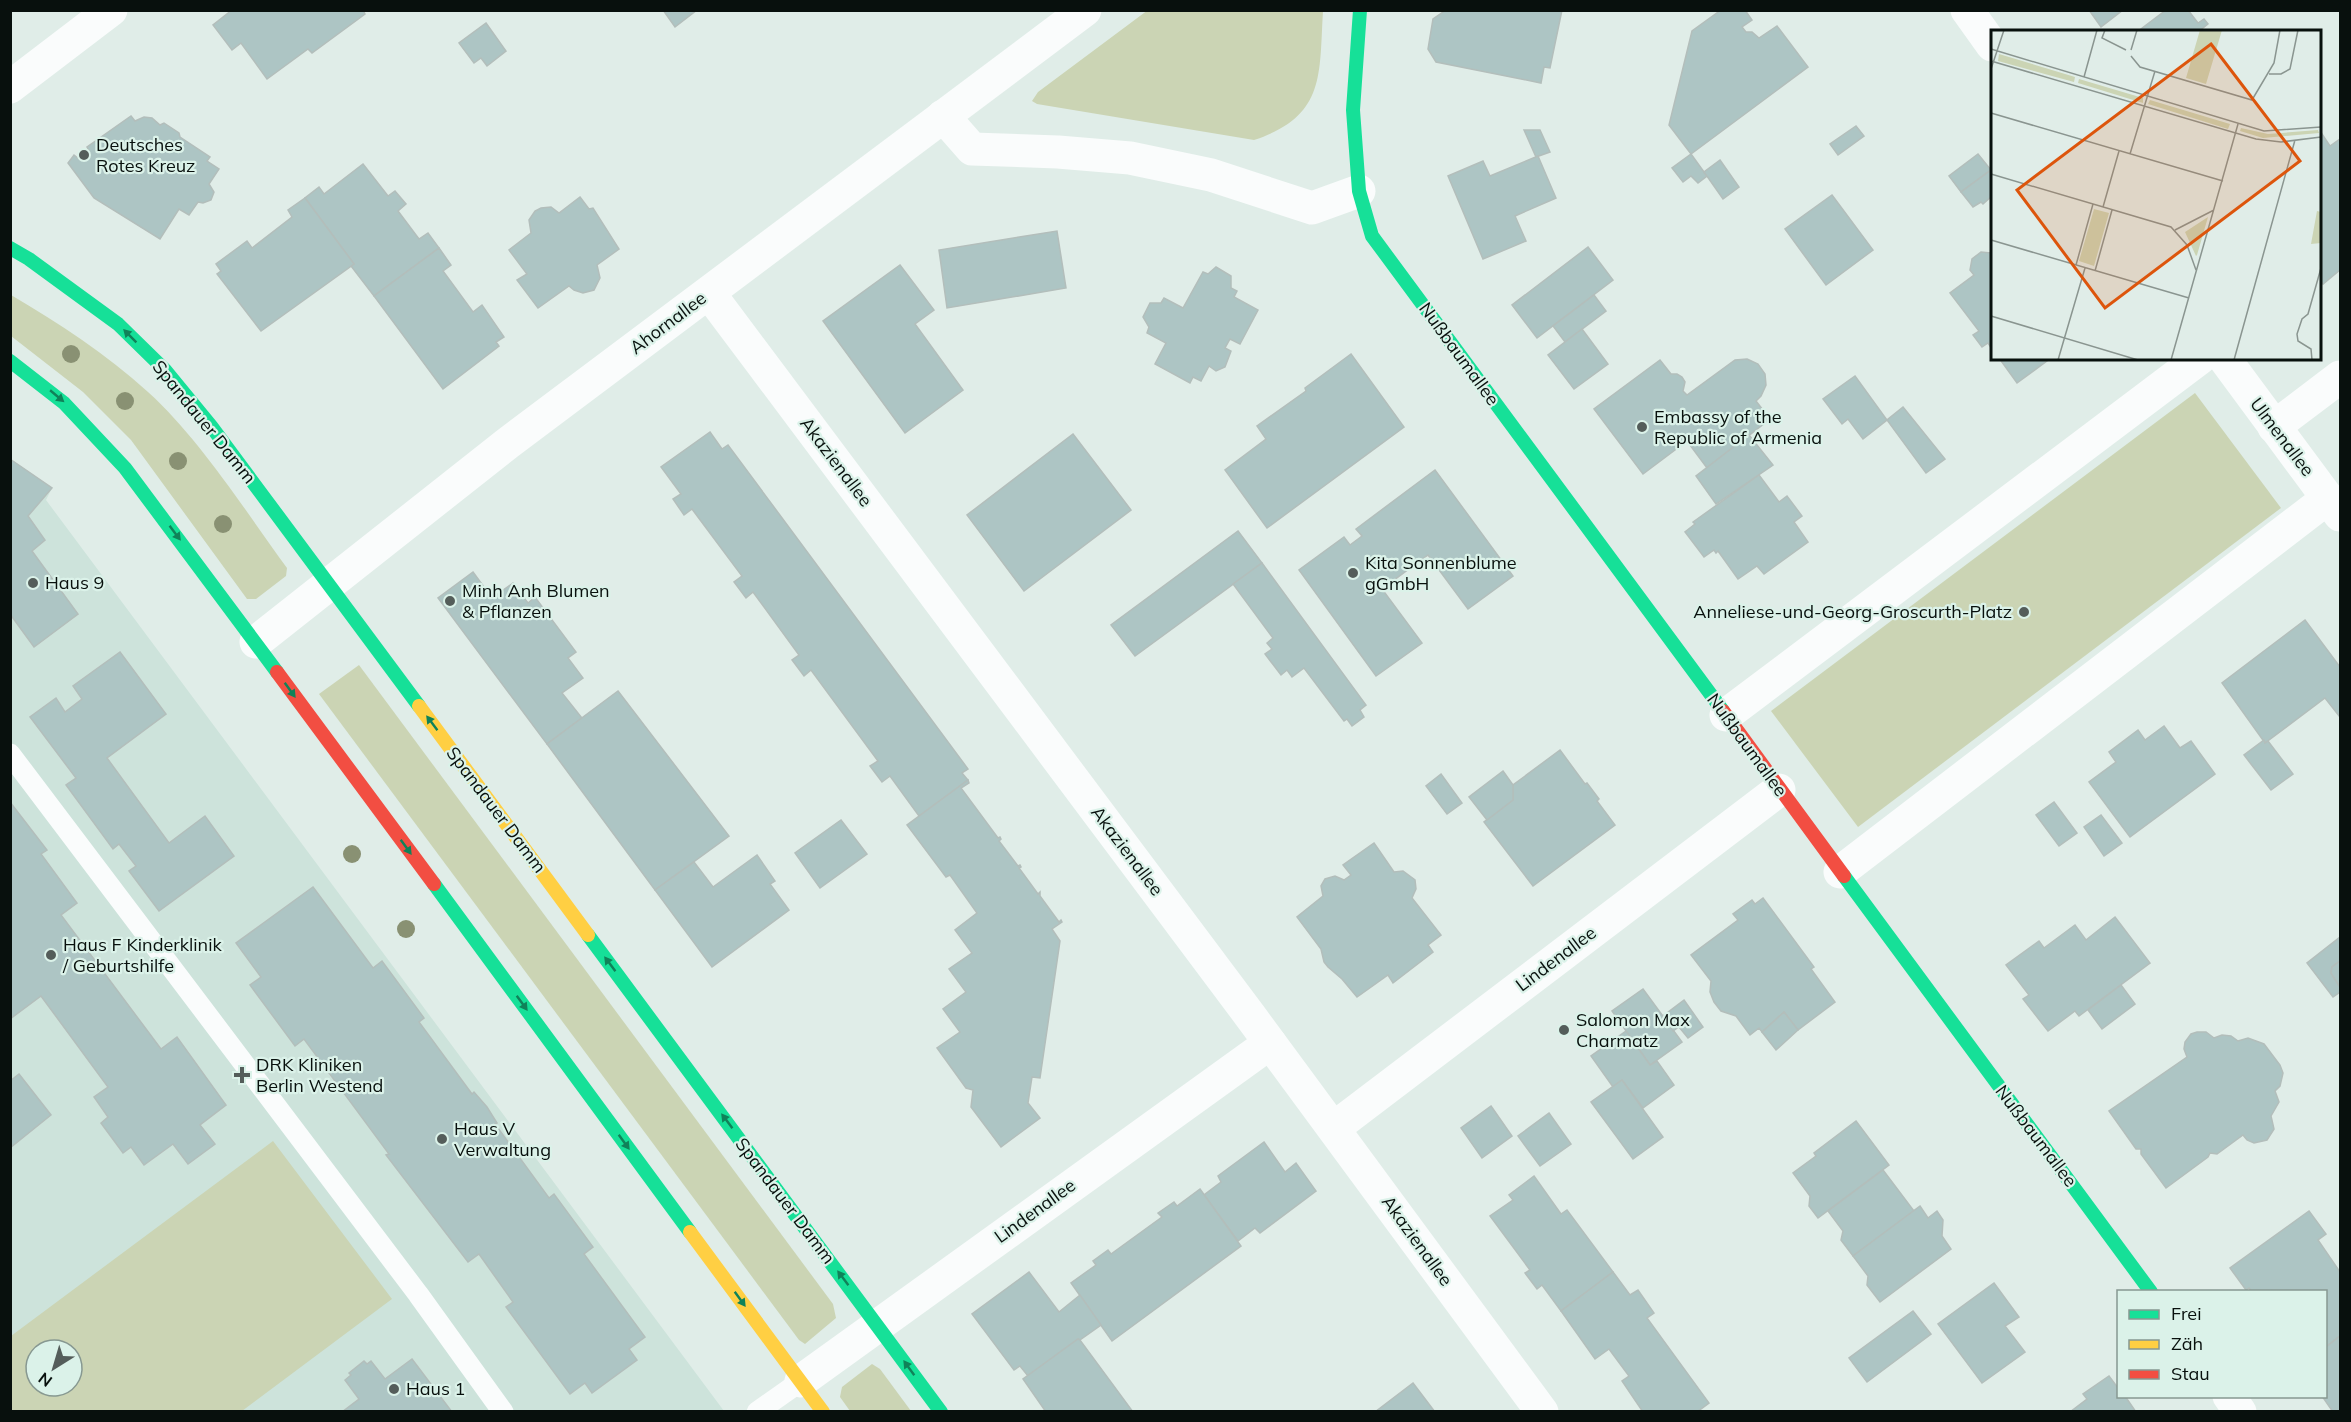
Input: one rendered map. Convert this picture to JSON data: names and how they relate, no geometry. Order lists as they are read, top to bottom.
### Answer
{
  "streets": {
    "main road": ["Nußbaumallee", "Spandauer Damm"],
    "street": [
      "Ahornallee",
      "Ulmenallee",
      "Akazienallee",
      "Lindenallee"
    ]
  },
  "crossings": [
    ["Ahornallee", "Spandauer Damm"],
    ["Ahornallee", "Akazienallee"],
    ["Nußbaumallee", "Lindenallee"],
    ["Spandauer Damm", "Lindenallee"],
    ["Akazienallee", "Lindenallee"]
  ],
  "places": {
    "other": [
      "Deutsches Rotes Kreuz",
      "Embassy of the Republic of Armenia",
      "Kita Sonnenblume gGmbH",
      "Haus 9",
      "Minh Anh Blumen & Pflanzen",
      "Anneliese-und-Georg-Groscurth-Platz",
      "Haus F Kinderklinik / Geburtshilfe",
      "Salomon Max Charmatz",
      "Haus V Verwaltung",
      "Haus 1"
    ],
    "health": ["DRK Kliniken Berlin Westend"]
  },
  "legend": ["Frei", "Zäh", "Stau"],
  "north": "bottom left"
}
